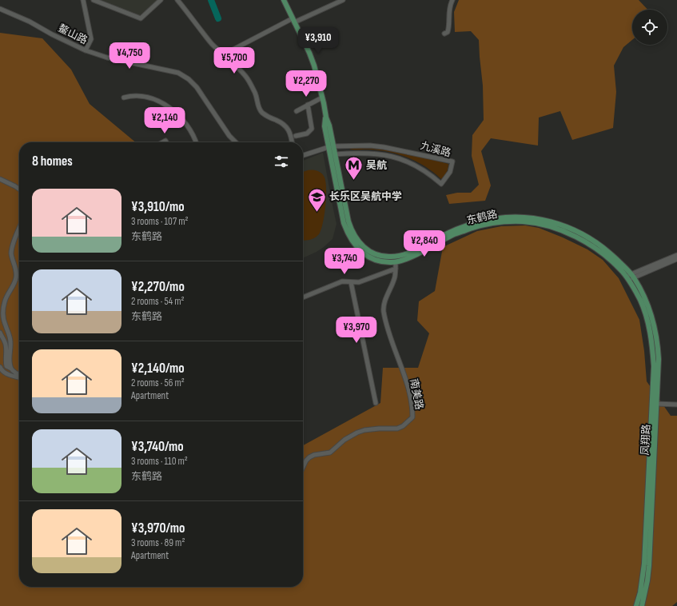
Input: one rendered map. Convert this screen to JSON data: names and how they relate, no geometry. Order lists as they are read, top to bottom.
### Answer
{
  "streets": {
    "main road": ["东鹤路", "凤翔路"],
    "street": ["鳌山路", "九溪路", "南美路"]
  },
  "crossings": [
    ["九溪路", "东鹤路"],
    ["东鹤路", "南美路"],
    ["东鹤路", "凤翔路"]
  ],
  "places": {
    "metro station": ["吴航"],
    "school or university": ["长乐区吴航中学"]
  },
  "page": {
    "price": [
      "¥3,910",
      "¥4,750",
      "¥5,700",
      "¥2,270",
      "¥2,140",
      "¥2,840",
      "¥3,740",
      "¥3,970"
    ],
    "heading": "8 homes",
    "list": [
      {
        "name": "¥3,910/mo",
        "note": "3 rooms · 107 m² · 东鹤路"
      },
      {
        "name": "¥2,270/mo",
        "note": "2 rooms · 54 m² · 东鹤路"
      },
      {
        "name": "¥2,140/mo",
        "note": "2 rooms · 56 m² · Apartment"
      },
      {
        "name": "¥3,740/mo",
        "note": "3 rooms · 110 m² · 东鹤路"
      },
      {
        "name": "¥3,970/mo",
        "note": "3 rooms · 89 m² · Apartment"
      }
    ]
  }
}
